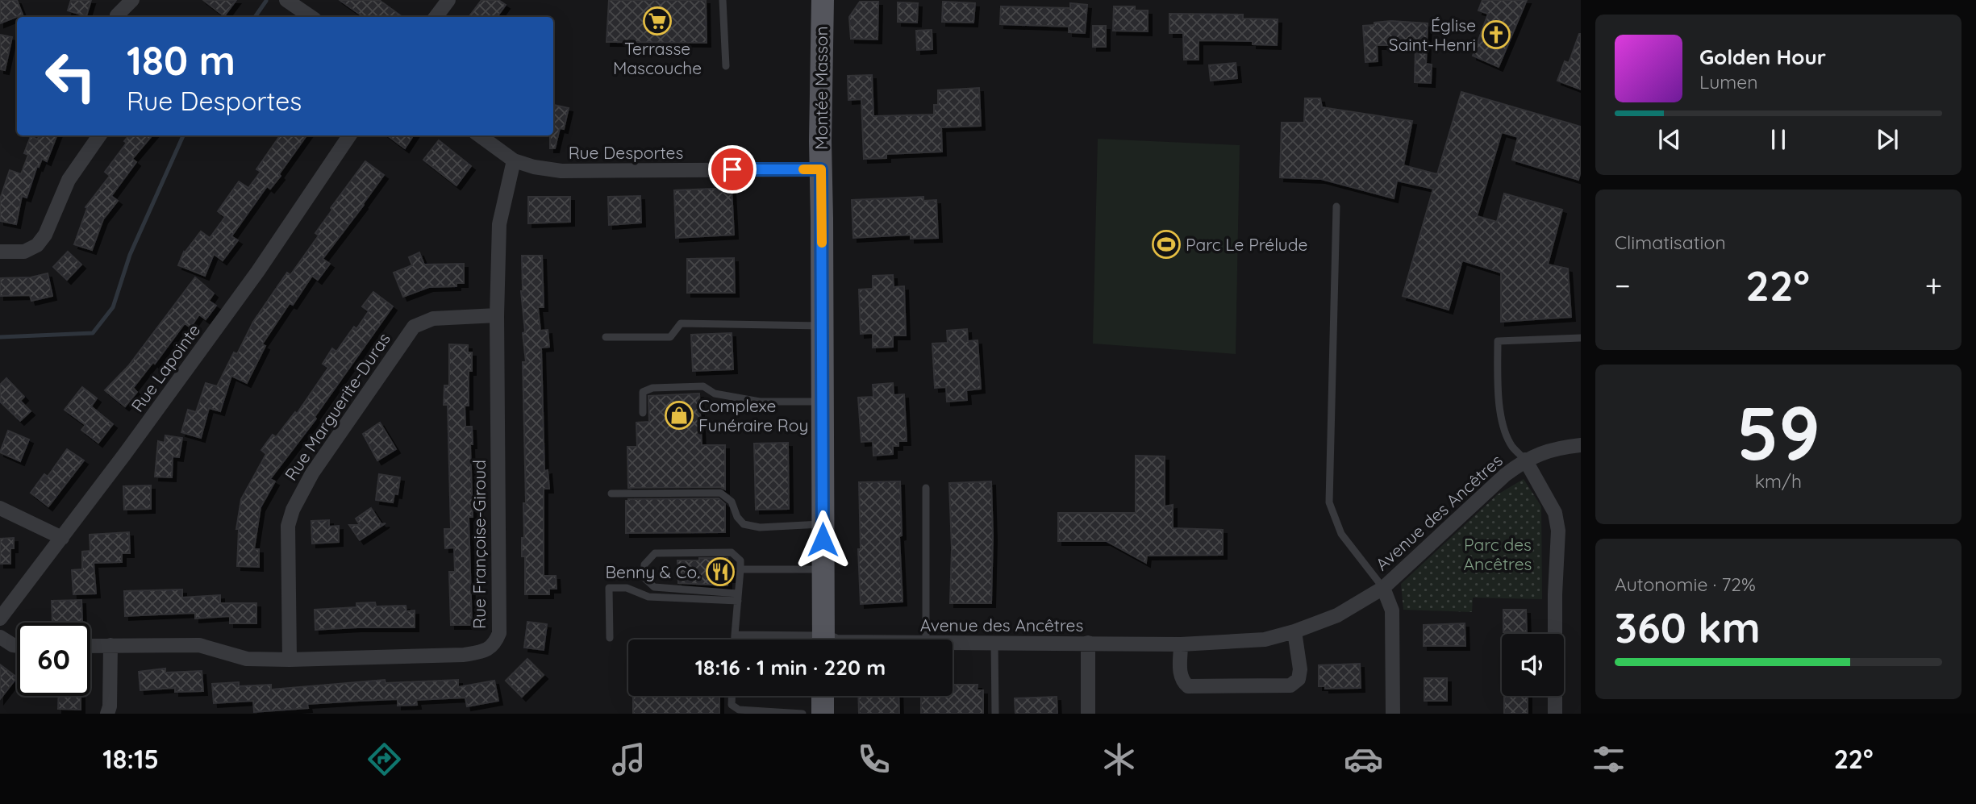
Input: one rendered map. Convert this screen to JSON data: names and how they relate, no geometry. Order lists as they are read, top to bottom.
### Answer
{
  "streets": {
    "main road": ["Montée Masson"],
    "street": [
      "Rue Desportes",
      "Rue Lapointe",
      "Rue Marguerite-Duras",
      "Avenue des Ancêtres",
      "Rue Françoise-Giroud"
    ]
  },
  "crossings": [
    ["Montée Masson", "Rue Desportes"],
    ["Rue Desportes", "Rue Françoise-Giroud"],
    ["Rue Marguerite-Duras", "Rue Françoise-Giroud"]
  ],
  "parks": ["Parc des Ancêtres"],
  "places": {
    "supermarket": ["Terrasse Mascouche"],
    "church": ["Église Saint-Henri"],
    "sports": ["Parc Le Prélude"],
    "shop": ["Complexe Funéraire Roy"],
    "restaurant": ["Benny & Co."]
  },
  "page": {
    "turn": ["180 m", "Rue Desportes"],
    "song": ["Golden Hour", "Lumen"],
    "tile": [
      "Climatisation",
      ["59", "km/h"],
      ["Autonomie · 72%", "360 km"]
    ],
    "heat": ["−", "22°", "+"],
    "limit": "60",
    "trip": "18:16 · 1 min · 220 m",
    "tabs": ["18:15", "22°"]
  }
}
